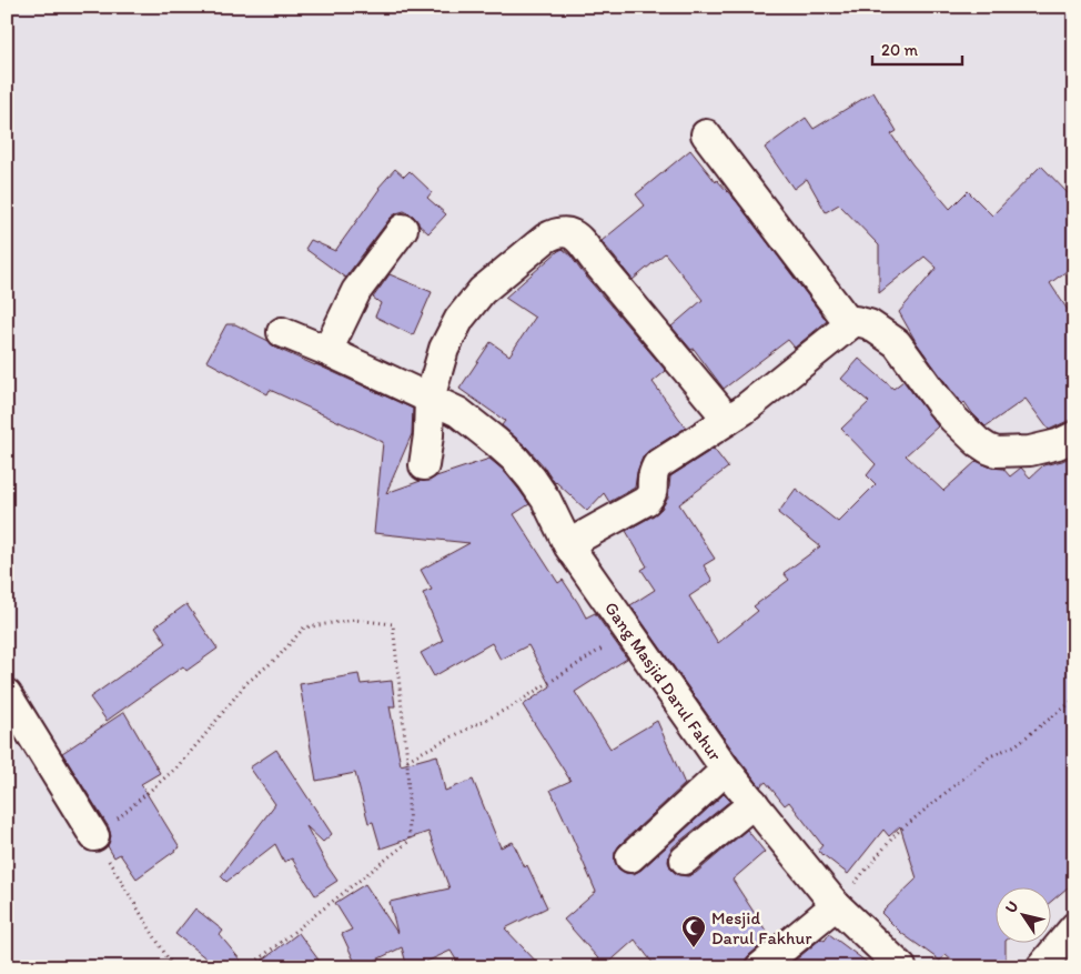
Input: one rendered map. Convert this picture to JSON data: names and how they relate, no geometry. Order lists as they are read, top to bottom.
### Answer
{
  "streets": {
    "street": ["Gang Masjid Darul Fahur"]
  },
  "places": {
    "mosque": ["Mesjid Darul Fakhur"]
  },
  "scale_bar": "20 m",
  "north": "top left"
}
